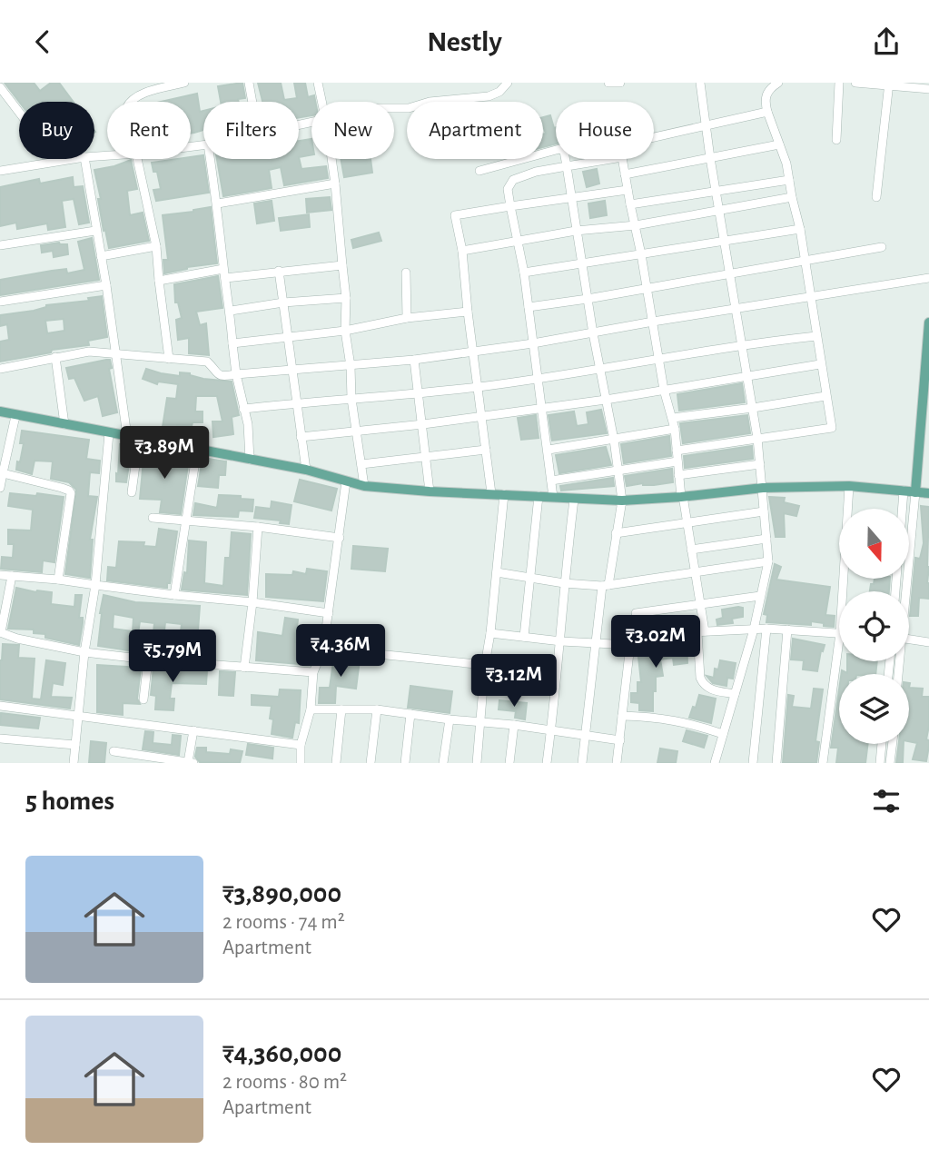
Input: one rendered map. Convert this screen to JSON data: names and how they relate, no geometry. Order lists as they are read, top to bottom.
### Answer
{
  "north": "bottom",
  "page": {
    "header": "Nestly",
    "chip": [
      "Buy",
      "Rent",
      "Filters",
      "New",
      "Apartment",
      "House"
    ],
    "price": [
      "₹3.89M",
      "₹3.02M",
      "₹4.36M",
      "₹5.79M",
      "₹3.12M"
    ],
    "heading": "5 homes",
    "list": [
      {
        "name": "₹3,890,000",
        "note": "2 rooms · 74 m² · Apartment"
      },
      {
        "name": "₹4,360,000",
        "note": "2 rooms · 80 m² · Apartment"
      }
    ]
  }
}
